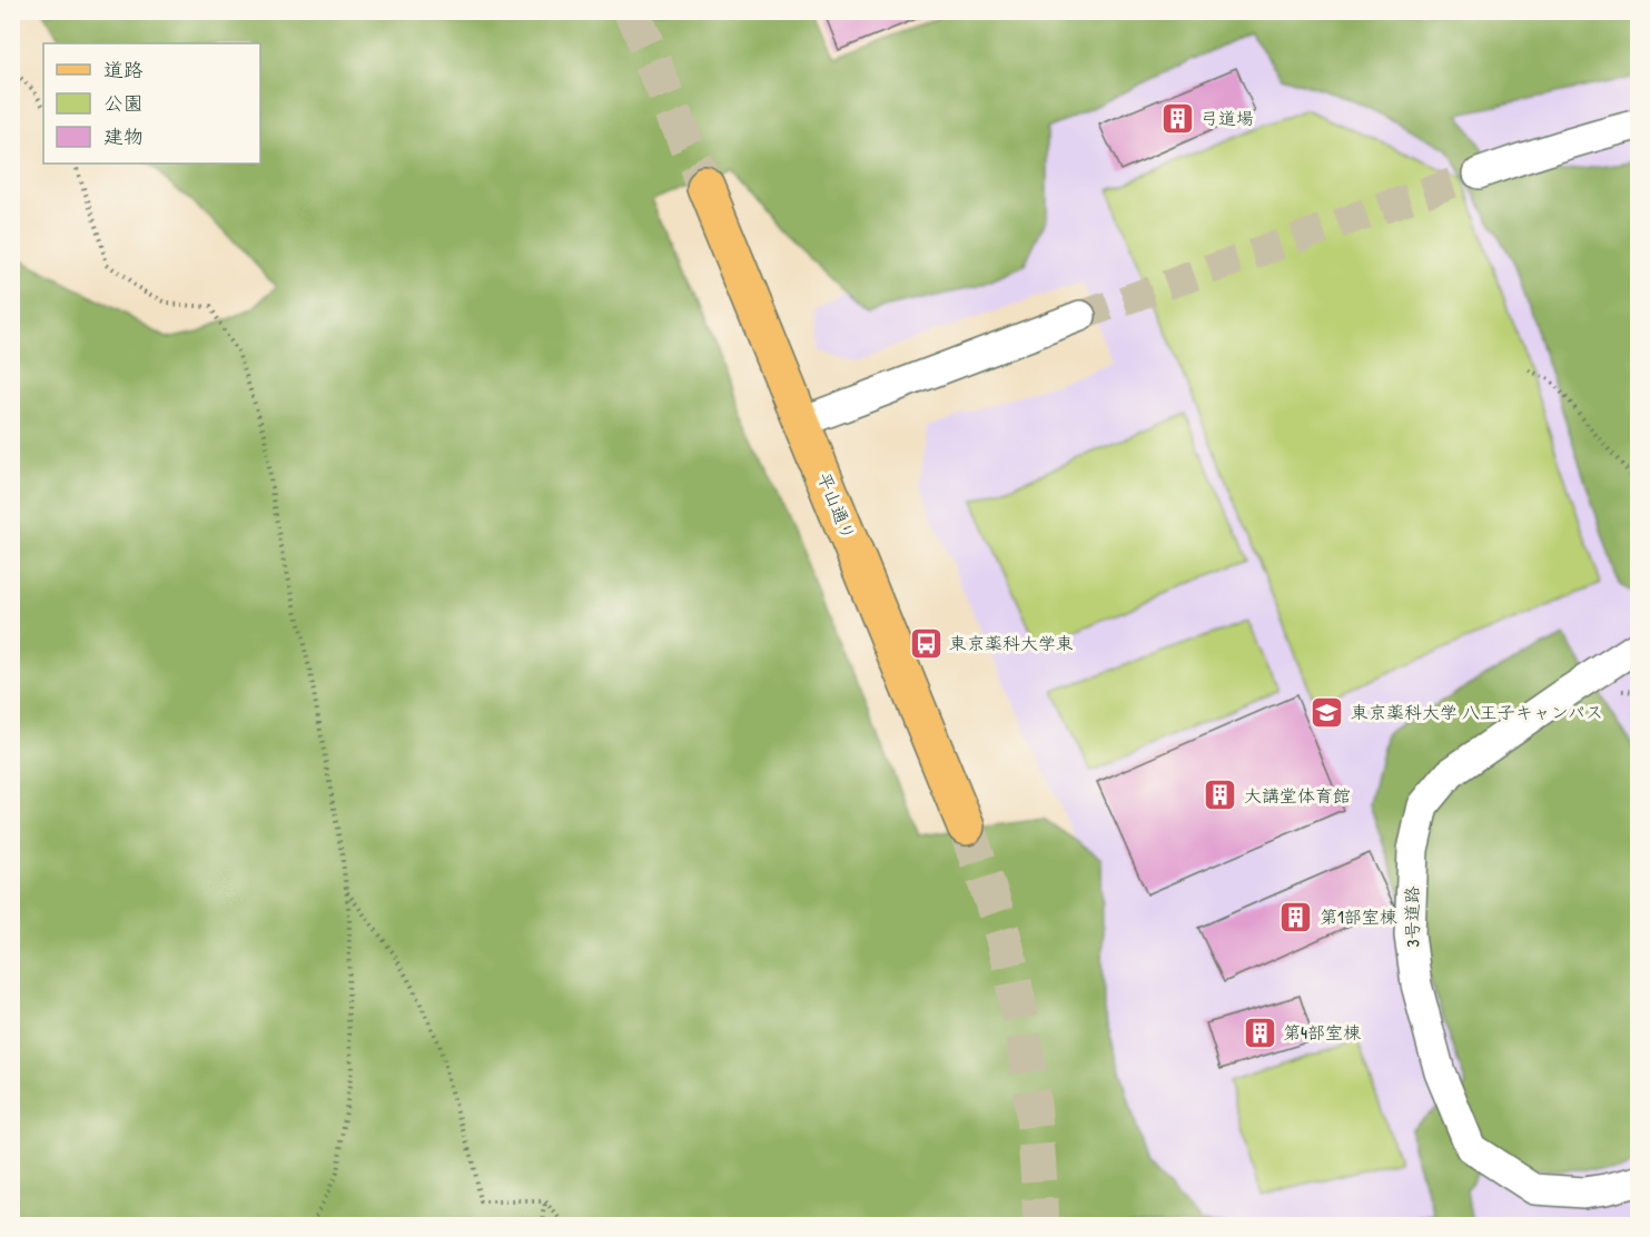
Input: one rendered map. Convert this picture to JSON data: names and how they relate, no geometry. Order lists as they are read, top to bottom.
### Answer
{
  "streets": {
    "main road": ["平山通り"],
    "street": ["3号道路"]
  },
  "places": {
    "building": [
      "弓道場",
      "大講堂体育館",
      "第1部室棟",
      "第4部室棟"
    ],
    "bus stop": ["東京薬科大学東"],
    "school or university": ["東京薬科大学 八王子キャンパス"]
  },
  "legend": ["道路", "公園", "建物"]
}
